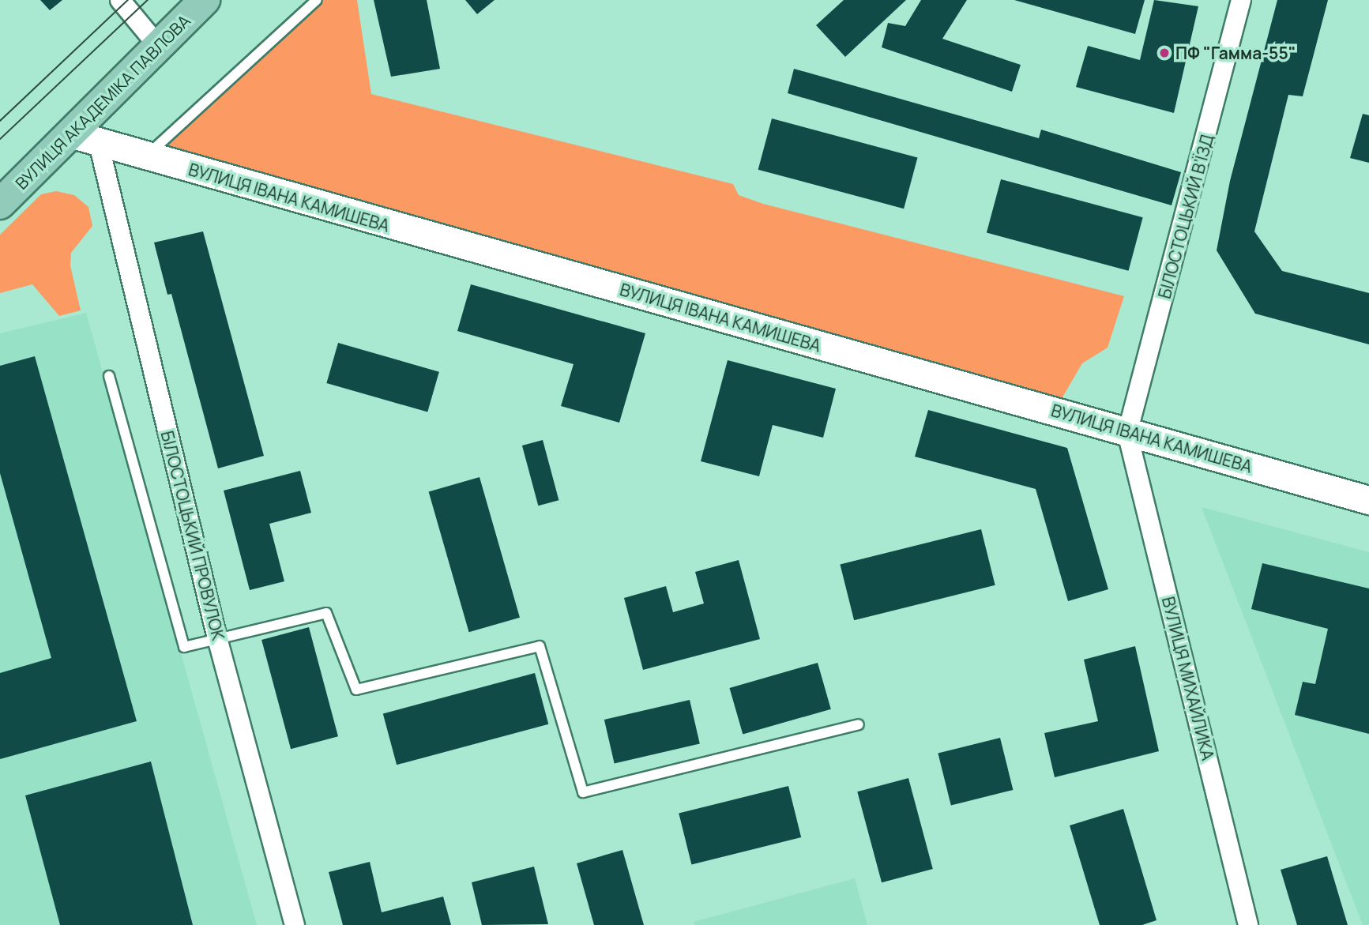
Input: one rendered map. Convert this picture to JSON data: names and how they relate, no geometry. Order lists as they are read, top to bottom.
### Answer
{
  "streets": {
    "main road": ["ВУЛИЦЯ АКАДЕМІКА ПАВЛОВА"],
    "street": [
      "ВУЛИЦЯ ІВАНА КАМИШЕВА",
      "БІЛОСТОЦЬКИЙ В’ЇЗД",
      "БІЛОСТОЦЬКИЙ ПРОВУЛОК",
      "ВУЛИЦЯ МИХАЙЛИКА"
    ]
  },
  "crossings": [
    ["ВУЛИЦЯ АКАДЕМІКА ПАВЛОВА", "ВУЛИЦЯ ІВАНА КАМИШЕВА"],
    ["ВУЛИЦЯ АКАДЕМІКА ПАВЛОВА", "БІЛОСТОЦЬКИЙ ПРОВУЛОК"],
    ["ВУЛИЦЯ ІВАНА КАМИШЕВА", "БІЛОСТОЦЬКИЙ В’ЇЗД"],
    ["ВУЛИЦЯ ІВАНА КАМИШЕВА", "БІЛОСТОЦЬКИЙ ПРОВУЛОК"],
    ["ВУЛИЦЯ ІВАНА КАМИШЕВА", "ВУЛИЦЯ МИХАЙЛИКА"],
    ["БІЛОСТОЦЬКИЙ В’ЇЗД", "ВУЛИЦЯ МИХАЙЛИКА"]
  ],
  "places": ["ПФ \"Гамма-55\""]
}
